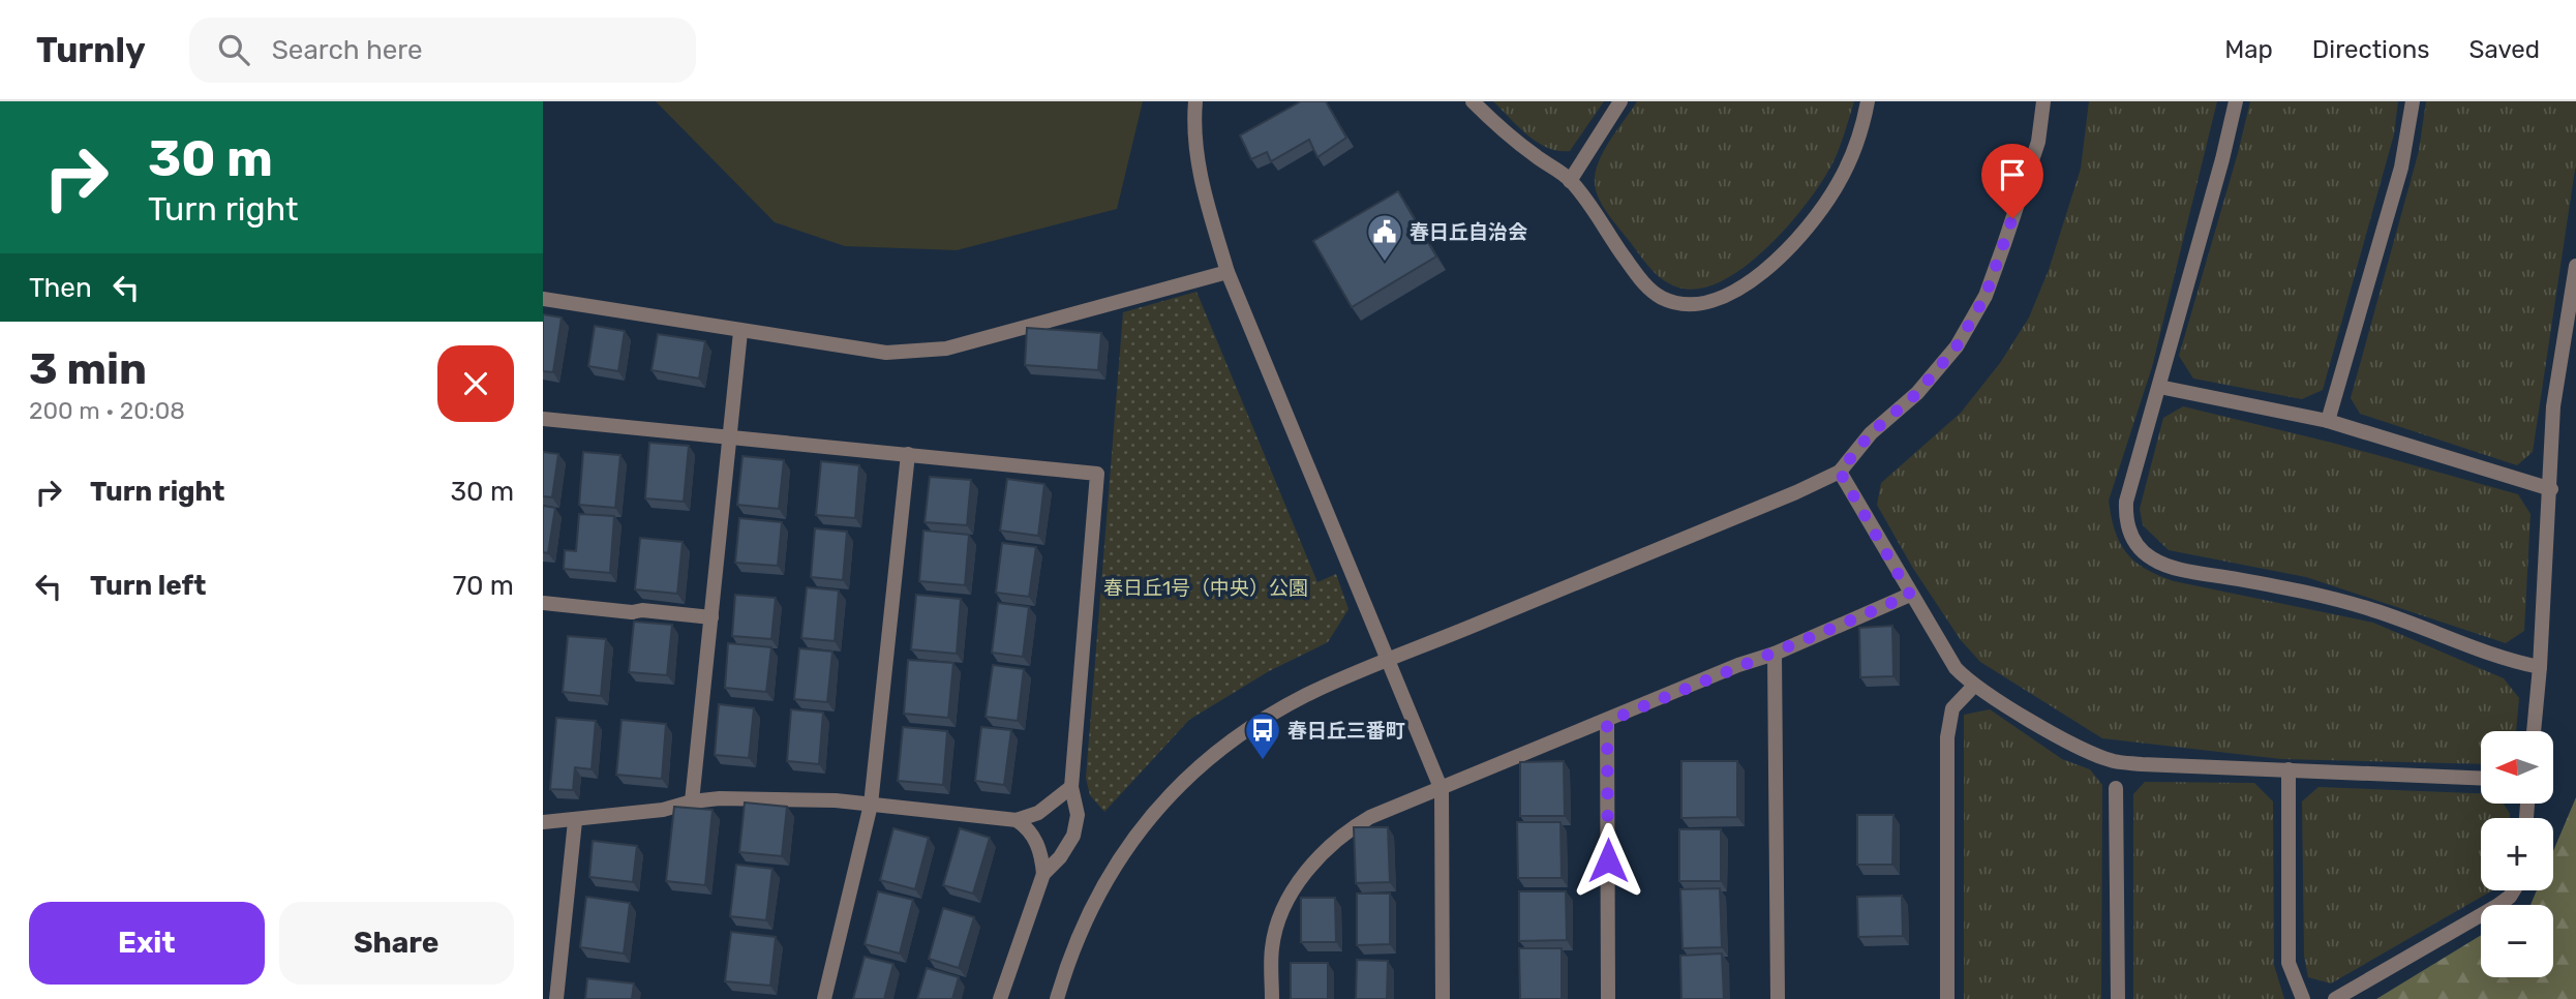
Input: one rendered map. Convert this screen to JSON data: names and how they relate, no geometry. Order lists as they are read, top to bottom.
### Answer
{
  "parks": ["春日丘1号（中央）公園"],
  "places": {
    "public building": ["春日丘自治会"],
    "bus stop": ["春日丘三番町"]
  },
  "north": "left",
  "page": {
    "header": "Turnly",
    "search": "Search here",
    "nav": ["Map", "Directions", "Saved"],
    "turn": ["30 m", "Turn right"],
    "then": "Then",
    "heading": ["3 min", "200 m · 20:08"],
    "list": [
      {
        "name": "Turn right",
        "value": "30 m"
      },
      {
        "name": "Turn left",
        "value": "70 m"
      }
    ],
    "map_buttons": ["+", "−"],
    "buttons": ["Exit", "Share"]
  }
}
